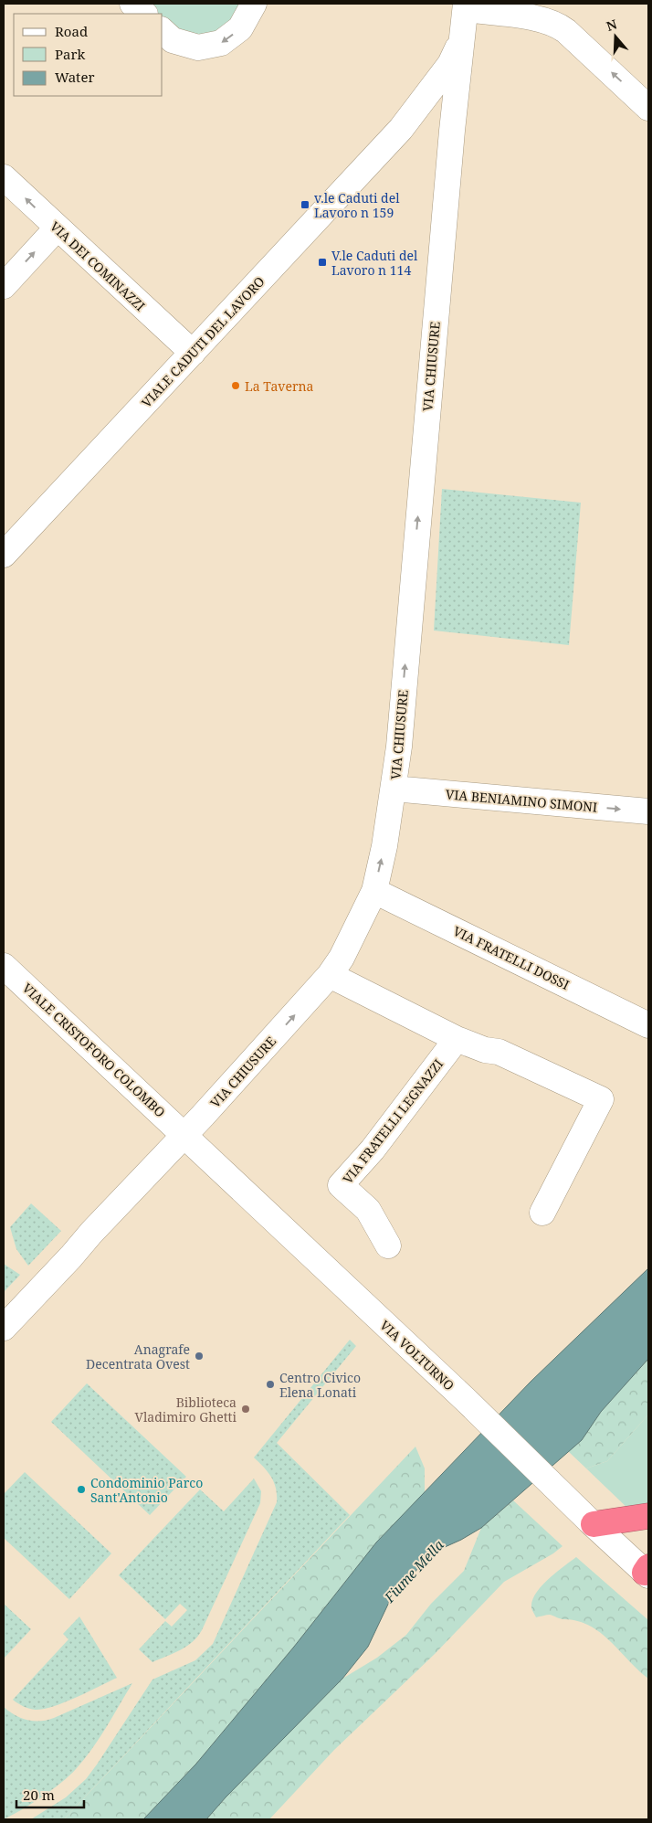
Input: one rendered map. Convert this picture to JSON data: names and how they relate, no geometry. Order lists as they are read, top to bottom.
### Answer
{
  "streets": {
    "street": [
      "VIA DEI COMINAZZI",
      "VIALE CADUTI DEL LAVORO",
      "VIA CHIUSURE",
      "VIA BENIAMINO SIMONI",
      "VIA FRATELLI DOSSI",
      "VIALE CRISTOFORO COLOMBO",
      "VIA FRATELLI LEGNAZZI",
      "VIA VOLTURNO"
    ]
  },
  "crossings": [
    ["VIA DEI COMINAZZI", "VIALE CADUTI DEL LAVORO"],
    ["VIALE CADUTI DEL LAVORO", "VIA CHIUSURE"],
    ["VIA CHIUSURE", "VIA BENIAMINO SIMONI"],
    ["VIA CHIUSURE", "VIA FRATELLI DOSSI"],
    ["VIA CHIUSURE", "VIALE CRISTOFORO COLOMBO"],
    ["VIA CHIUSURE", "VIA VOLTURNO"],
    ["VIALE CRISTOFORO COLOMBO", "VIA VOLTURNO"]
  ],
  "one_way": ["VIA CHIUSURE", "VIA BENIAMINO SIMONI"],
  "water": ["Fiume Mella"],
  "places": {
    "transit": ["v.le Caduti del Lavoro n 159", "V.le Caduti del Lavoro n 114"],
    "other": [
      "La Taverna",
      "Anagrafe Decentrata Ovest",
      "Centro Civico Elena Lonati",
      "Biblioteca Vladimiro Ghetti",
      "Condominio Parco Sant'Antonio"
    ]
  },
  "legend": ["Road", "Park", "Water"],
  "scale_bar": "20 m",
  "north": "top"
}
